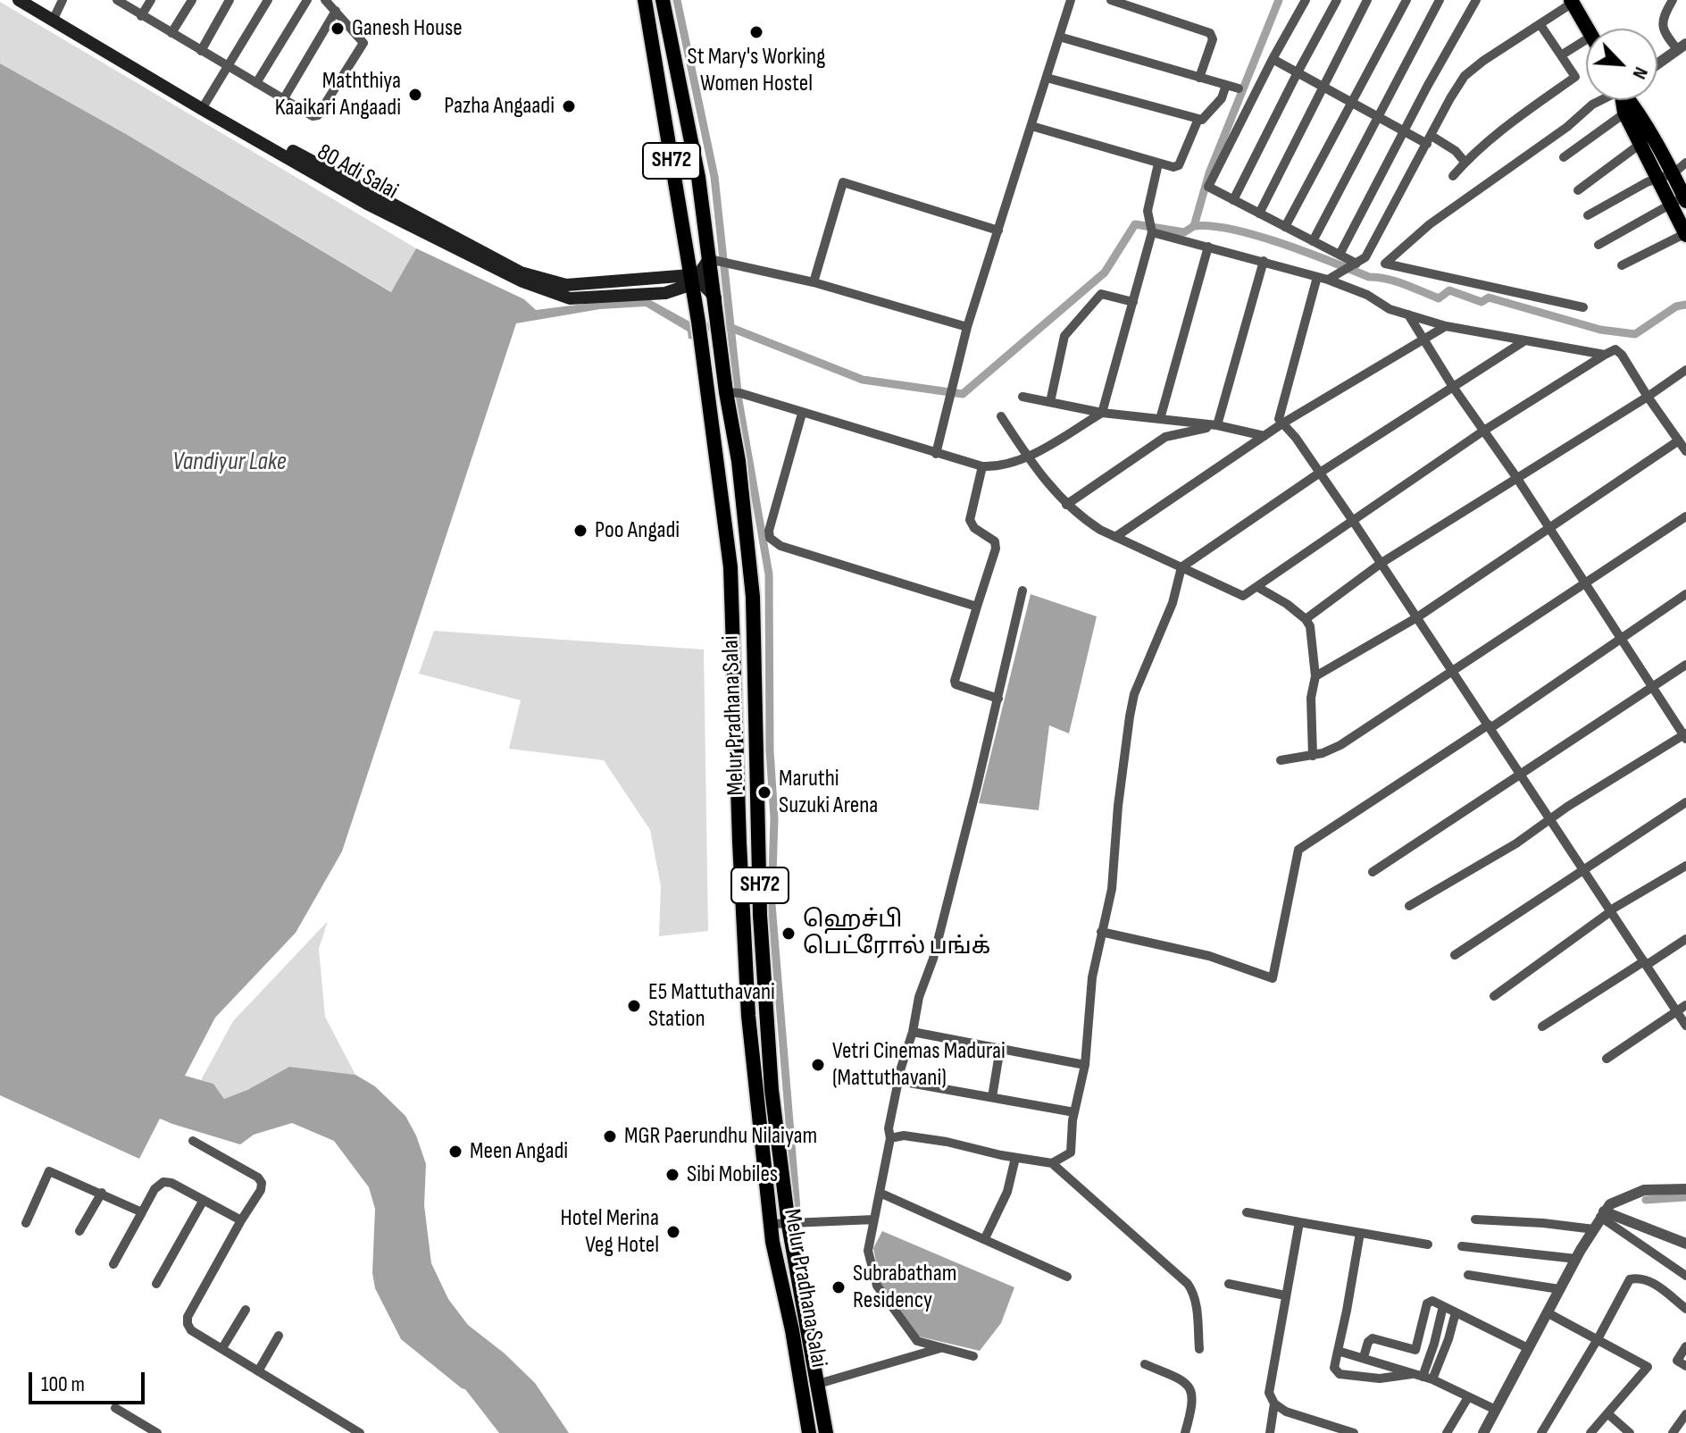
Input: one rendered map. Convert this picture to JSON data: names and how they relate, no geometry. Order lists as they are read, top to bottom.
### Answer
{
  "streets": {
    "main road": ["SH72", "80 Adi Salai", "Melur Pradhana Salai"]
  },
  "crossings": [
    ["80 Adi Salai", "Melur Pradhana Salai"]
  ],
  "water": ["Vandiyur Lake"],
  "places": [
    "Ganesh House",
    "St Mary's Working Women Hostel",
    "Maththiya Kaaikari Angaadi",
    "Pazha Angaadi",
    "Poo Angadi",
    "Maruthi Suzuki Arena",
    "ஹெச்பி பெட்ரோல் பங்க்",
    "E5 Mattuthavani Station",
    "Vetri Cinemas Madurai (Mattuthavani)",
    "MGR Paerundhu Nilaiyam",
    "Meen Angadi",
    "Sibi Mobiles",
    "Hotel Merina Veg Hotel",
    "Subrabatham Residency"
  ],
  "scale_bar": "100 m",
  "north": "bottom right"
}
